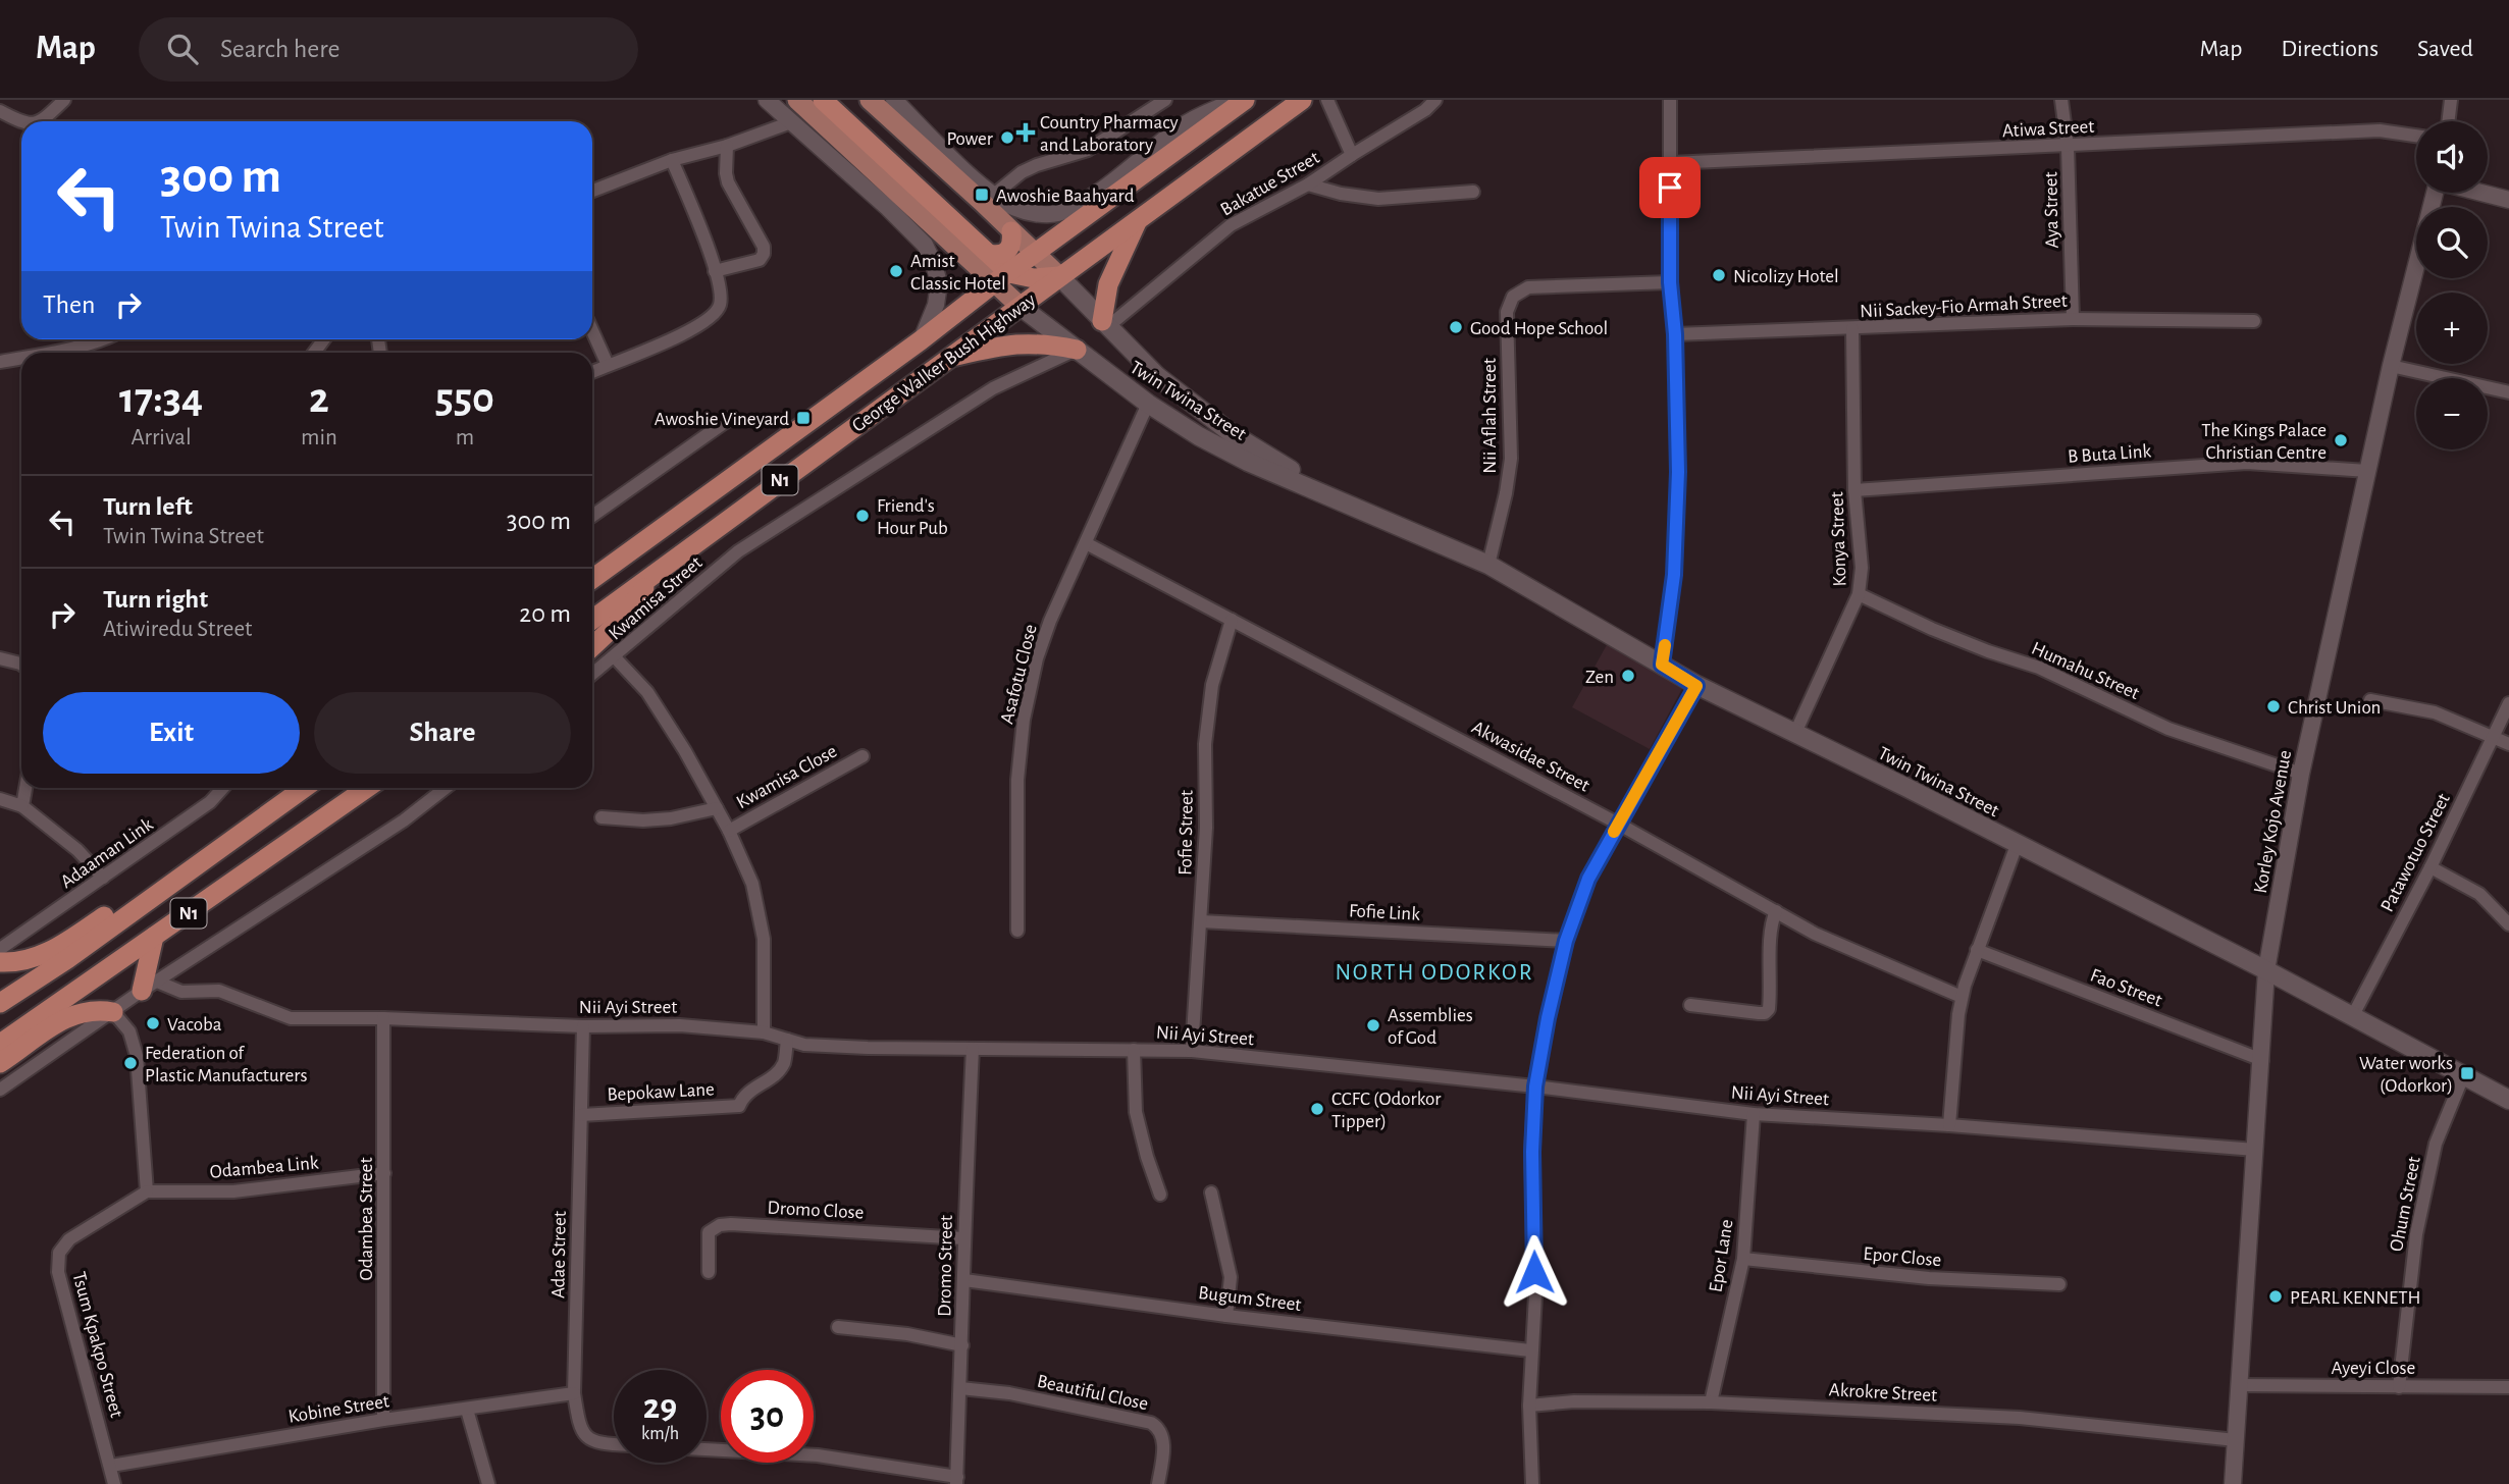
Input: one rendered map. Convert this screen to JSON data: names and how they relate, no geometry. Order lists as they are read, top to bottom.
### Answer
{
  "streets": {
    "highway": ["George Walker Bush Highway", "N1"],
    "main road": ["Twin Twina Street"],
    "street": [
      "Atiwa Street",
      "Bakatue Street",
      "Aya Street",
      "Nii Sackey-Fio Armah Street",
      "Nii Aflah Street",
      "B Buta Link",
      "Konya Street",
      "Kwamisa Street",
      "Humahu Street",
      "Asafotu Close",
      "Akwasidae Street",
      "Kwamisa Close",
      "Korley Kojo Avenue",
      "Fofie Street",
      "Adaaman Link",
      "Patawotuo Street",
      "Fofie Link",
      "Fao Street",
      "Nii Ayi Street",
      "Bepokaw Lane",
      "Odambea Link",
      "Ohum Street",
      "Dromo Close",
      "Odambea Street",
      "Adae Street",
      "Epor Lane",
      "Epor Close",
      "Dromo Street",
      "Bugum Street",
      "Tsum Kpakpo Street",
      "Ayeyi Close",
      "Beautiful Close",
      "Akrokre Street",
      "Kobine Street"
    ]
  },
  "crossings": [
    ["Atiwa Street", "Aya Street"],
    ["Bakatue Street", "Twin Twina Street"],
    ["Aya Street", "Nii Sackey-Fio Armah Street"],
    ["Nii Sackey-Fio Armah Street", "Konya Street"],
    ["George Walker Bush Highway", "Twin Twina Street"],
    ["Twin Twina Street", "Nii Aflah Street"],
    ["Twin Twina Street", "Konya Street"],
    ["Twin Twina Street", "Kwamisa Street"],
    ["Twin Twina Street", "Asafotu Close"],
    ["Twin Twina Street", "Korley Kojo Avenue"],
    ["Twin Twina Street", "Patawotuo Street"],
    ["Twin Twina Street", "Ohum Street"],
    ["B Buta Link", "Konya Street"],
    ["B Buta Link", "Korley Kojo Avenue"],
    ["Konya Street", "Humahu Street"],
    ["Kwamisa Street", "Kwamisa Close"],
    ["Kwamisa Street", "Nii Ayi Street"],
    ["Humahu Street", "Korley Kojo Avenue"],
    ["Asafotu Close", "Akwasidae Street"],
    ["Akwasidae Street", "Fofie Street"],
    ["Korley Kojo Avenue", "Fao Street"],
    ["Korley Kojo Avenue", "Nii Ayi Street"],
    ["Korley Kojo Avenue", "Ayeyi Close"],
    ["Korley Kojo Avenue", "Akrokre Street"],
    ["Fofie Street", "Fofie Link"],
    ["Fofie Street", "Nii Ayi Street"],
    ["Nii Ayi Street", "Bepokaw Lane"],
    ["Nii Ayi Street", "Odambea Street"],
    ["Nii Ayi Street", "Adae Street"],
    ["Nii Ayi Street", "Epor Lane"],
    ["Nii Ayi Street", "Dromo Street"],
    ["Bepokaw Lane", "Adae Street"],
    ["Odambea Link", "Odambea Street"],
    ["Odambea Link", "Tsum Kpakpo Street"],
    ["Ohum Street", "Ayeyi Close"],
    ["Dromo Close", "Dromo Street"],
    ["Odambea Street", "Kobine Street"],
    ["Adae Street", "Kobine Street"],
    ["Epor Lane", "Epor Close"],
    ["Epor Lane", "Akrokre Street"],
    ["Dromo Street", "Bugum Street"],
    ["Dromo Street", "Beautiful Close"],
    ["Tsum Kpakpo Street", "Kobine Street"]
  ],
  "districts": ["NORTH ODORKOR"],
  "places": {
    "health": ["Country Pharmacy and Laboratory"],
    "other": [
      "Power",
      "Amist Classic Hotel",
      "Nicolizy Hotel",
      "Good Hope School",
      "The Kings Palace Christian Centre",
      "Friend's Hour Pub",
      "Zen",
      "Christ Union",
      "Vacoba",
      "Assemblies of God",
      "Federation of Plastic Manufacturers",
      "CCFC (Odorkor Tipper)",
      "PEARL KENNETH"
    ],
    "transit": ["Awoshie Baahyard", "Awoshie Vineyard", "Water works (Odorkor)"]
  },
  "page": {
    "header": "Map",
    "search": "Search here",
    "nav": ["Map", "Directions", "Saved"],
    "map_buttons": ["+", "−"],
    "turn": ["300 m", "Twin Twina Street"],
    "then": "Then",
    "eta": [
      "17:34",
      "Arrival",
      "2",
      "min",
      "550",
      "m"
    ],
    "list": [
      {
        "name": "Turn left",
        "note": "Twin Twina Street",
        "value": "300 m"
      },
      {
        "name": "Turn right",
        "note": "Atiwiredu Street",
        "value": "20 m"
      }
    ],
    "buttons": ["Exit", "Share"],
    "speed": "29 km/h",
    "limit": "30"
  }
}
